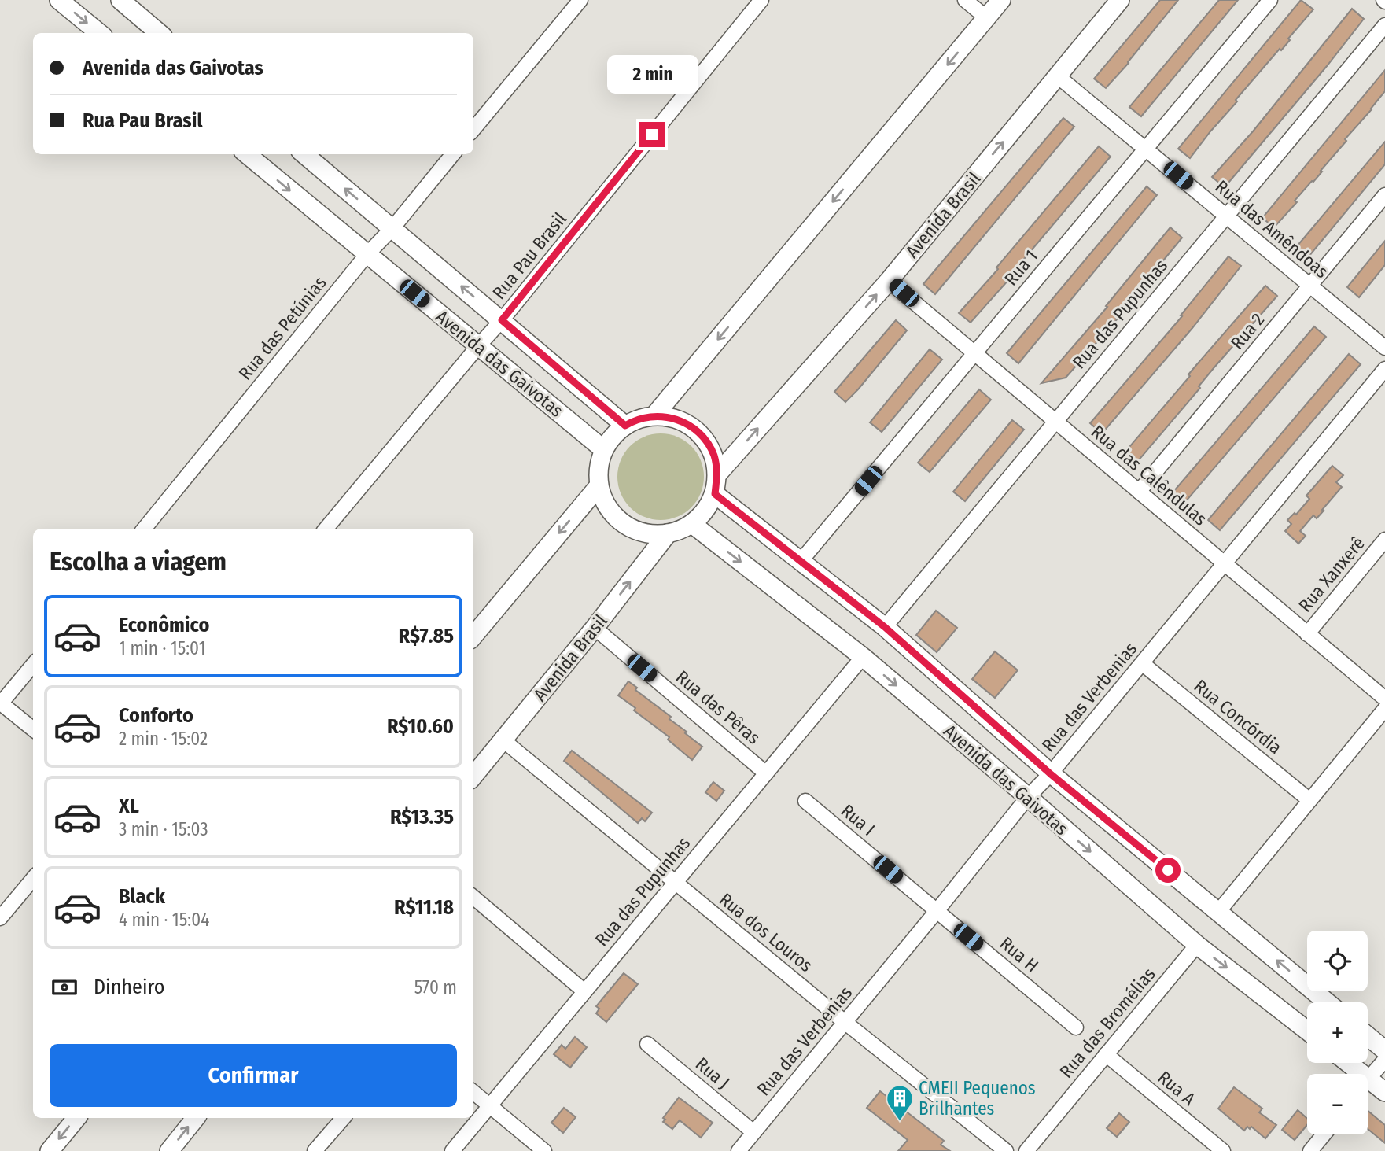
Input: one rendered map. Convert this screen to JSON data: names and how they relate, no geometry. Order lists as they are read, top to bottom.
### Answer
{
  "streets": {
    "street": [
      "Avenida Brasil",
      "Rua das Amêndoas",
      "Rua Pau Brasil",
      "Rua 1",
      "Rua das Pupunhas",
      "Rua das Petúnias",
      "Rua 2",
      "Avenida das Gaivotas",
      "Rua das Calêndulas",
      "Rua Xanxerê",
      "Rua das Verbenias",
      "Rua das Pêras",
      "Rua Concórdia",
      "Rua I",
      "Rua dos Louros",
      "Rua H",
      "Rua das Bromélias",
      "Rua J",
      "Rua A"
    ]
  },
  "crossings": [
    ["Avenida Brasil", "Rua das Amêndoas"],
    ["Avenida Brasil", "Avenida das Gaivotas"],
    ["Avenida Brasil", "Rua das Calêndulas"],
    ["Avenida Brasil", "Rua das Pêras"],
    ["Avenida Brasil", "Rua dos Louros"],
    ["Rua das Amêndoas", "Rua 1"],
    ["Rua das Amêndoas", "Rua das Pupunhas"],
    ["Rua das Amêndoas", "Rua 2"],
    ["Rua Pau Brasil", "Avenida das Gaivotas"],
    ["Rua 1", "Avenida das Gaivotas"],
    ["Rua 1", "Rua das Calêndulas"],
    ["Rua das Pupunhas", "Avenida das Gaivotas"],
    ["Rua das Pupunhas", "Rua das Calêndulas"],
    ["Rua das Pupunhas", "Rua das Pêras"],
    ["Rua das Pupunhas", "Rua dos Louros"],
    ["Rua das Petúnias", "Avenida das Gaivotas"],
    ["Rua 2", "Rua das Calêndulas"],
    ["Avenida das Gaivotas", "Rua das Verbenias"],
    ["Avenida das Gaivotas", "Rua das Bromélias"],
    ["Rua das Calêndulas", "Rua Xanxerê"],
    ["Rua das Calêndulas", "Rua das Verbenias"],
    ["Rua das Verbenias", "Rua Concórdia"],
    ["Rua das Verbenias", "Rua I"],
    ["Rua das Verbenias", "Rua dos Louros"],
    ["Rua das Verbenias", "Rua H"],
    ["Rua das Verbenias", "Rua J"],
    ["Rua I", "Rua H"],
    ["Rua das Bromélias", "Rua A"]
  ],
  "places": {
    "building": ["CMEII Pequenos Brilhantes"]
  },
  "page": {
    "banner": ["Avenida das Gaivotas", "Rua Pau Brasil"],
    "bubble": "2 min",
    "heading": "Escolha a viagem",
    "list": [
      {
        "name": "Econômico",
        "note": "1 min · 15:01",
        "value": "R$7.85"
      },
      {
        "name": "Conforto",
        "note": "2 min · 15:02",
        "value": "R$10.60"
      },
      {
        "name": "XL",
        "note": "3 min · 15:03",
        "value": "R$13.35"
      },
      {
        "name": "Black",
        "note": "4 min · 15:04",
        "value": "R$11.18"
      }
    ],
    "map_buttons": ["+", "−"],
    "pay": ["Dinheiro", "570 m"],
    "buttons": "Confirmar"
  }
}
